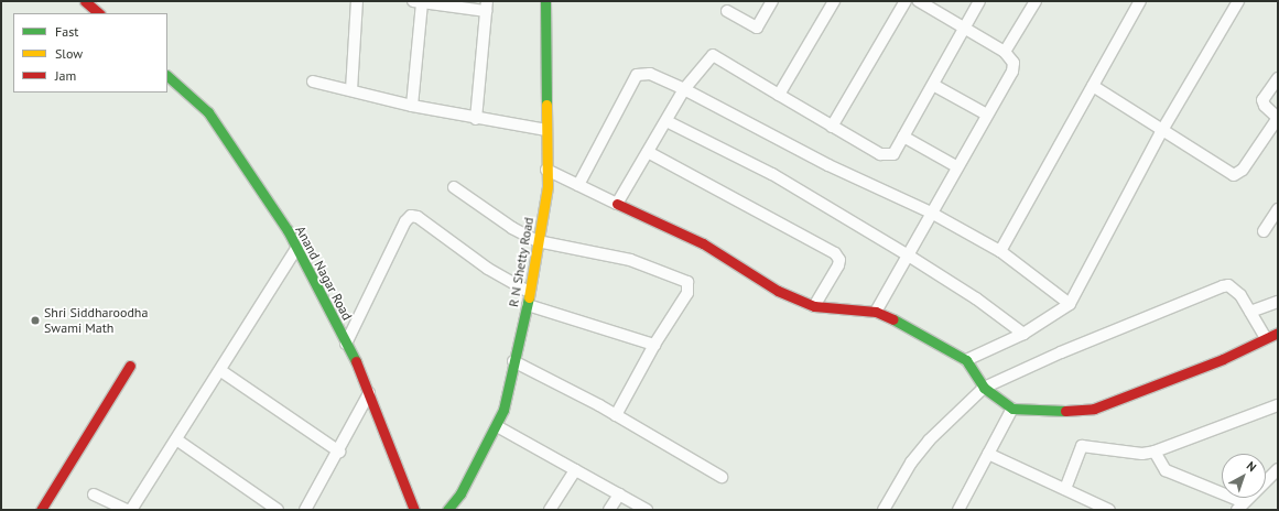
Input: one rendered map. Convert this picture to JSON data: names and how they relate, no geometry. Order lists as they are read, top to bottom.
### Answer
{
  "streets": {
    "street": ["R N Shetty Road", "Anand Nagar Road"]
  },
  "places": ["Shri Siddharoodha Swami Math"],
  "legend": ["Fast", "Slow", "Jam"],
  "north": "top right"
}
